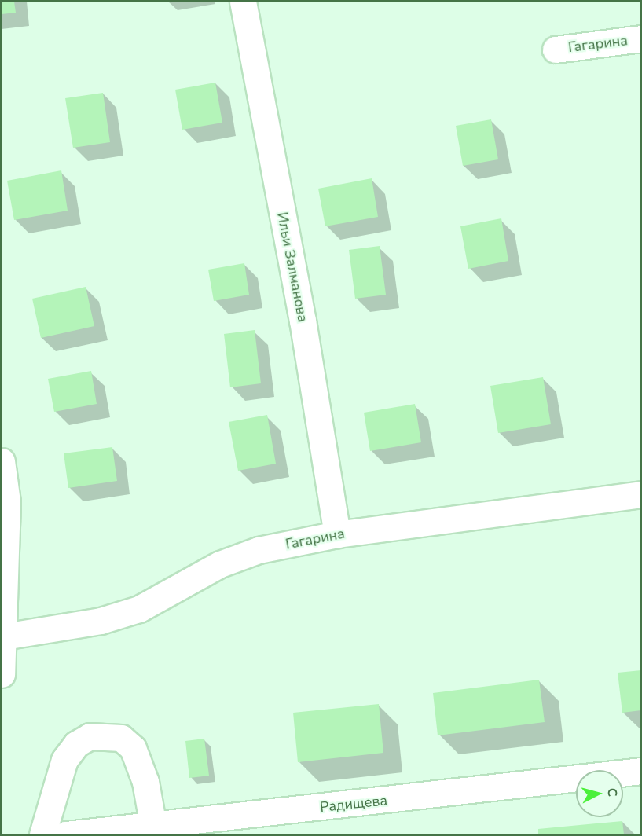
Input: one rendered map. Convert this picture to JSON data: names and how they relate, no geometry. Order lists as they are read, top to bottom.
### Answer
{
  "streets": {
    "street": ["Гагарина", "Ильи Залманова", "Радищева"]
  },
  "crossings": [
    ["Гагарина", "Ильи Залманова"]
  ],
  "north": "right"
}
